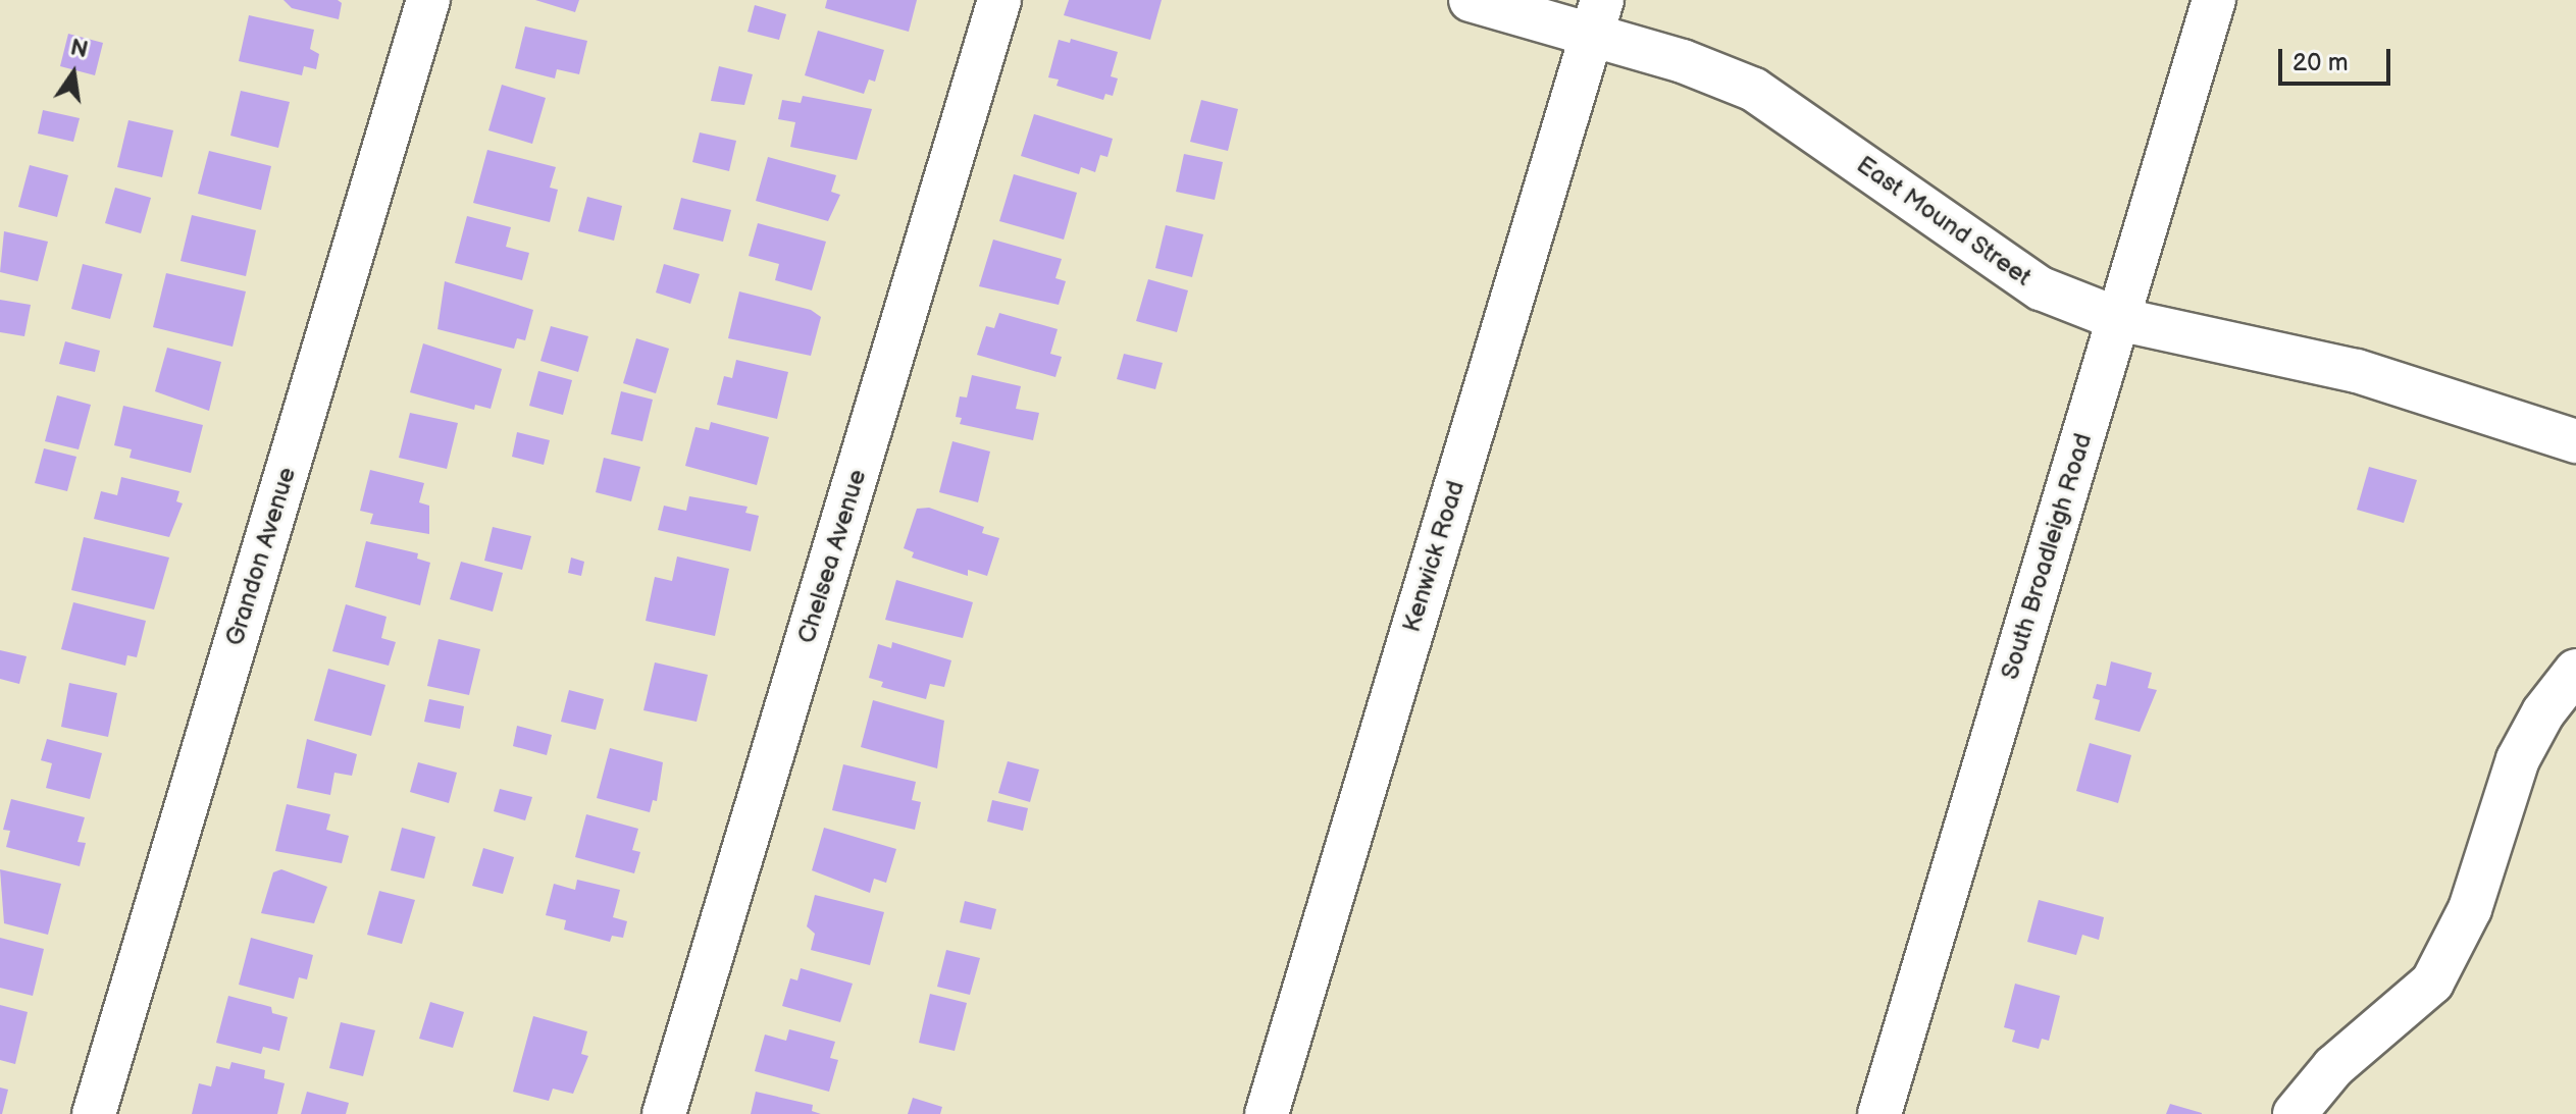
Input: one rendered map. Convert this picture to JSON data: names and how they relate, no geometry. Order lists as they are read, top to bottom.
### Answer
{
  "streets": {
    "street": [
      "East Mound Street",
      "Grandon Avenue",
      "Chelsea Avenue",
      "Kenwick Road",
      "South Broadleigh Road"
    ]
  },
  "crossings": [
    ["East Mound Street", "Kenwick Road"],
    ["East Mound Street", "South Broadleigh Road"]
  ],
  "scale_bar": "20 m",
  "north": "top"
}
